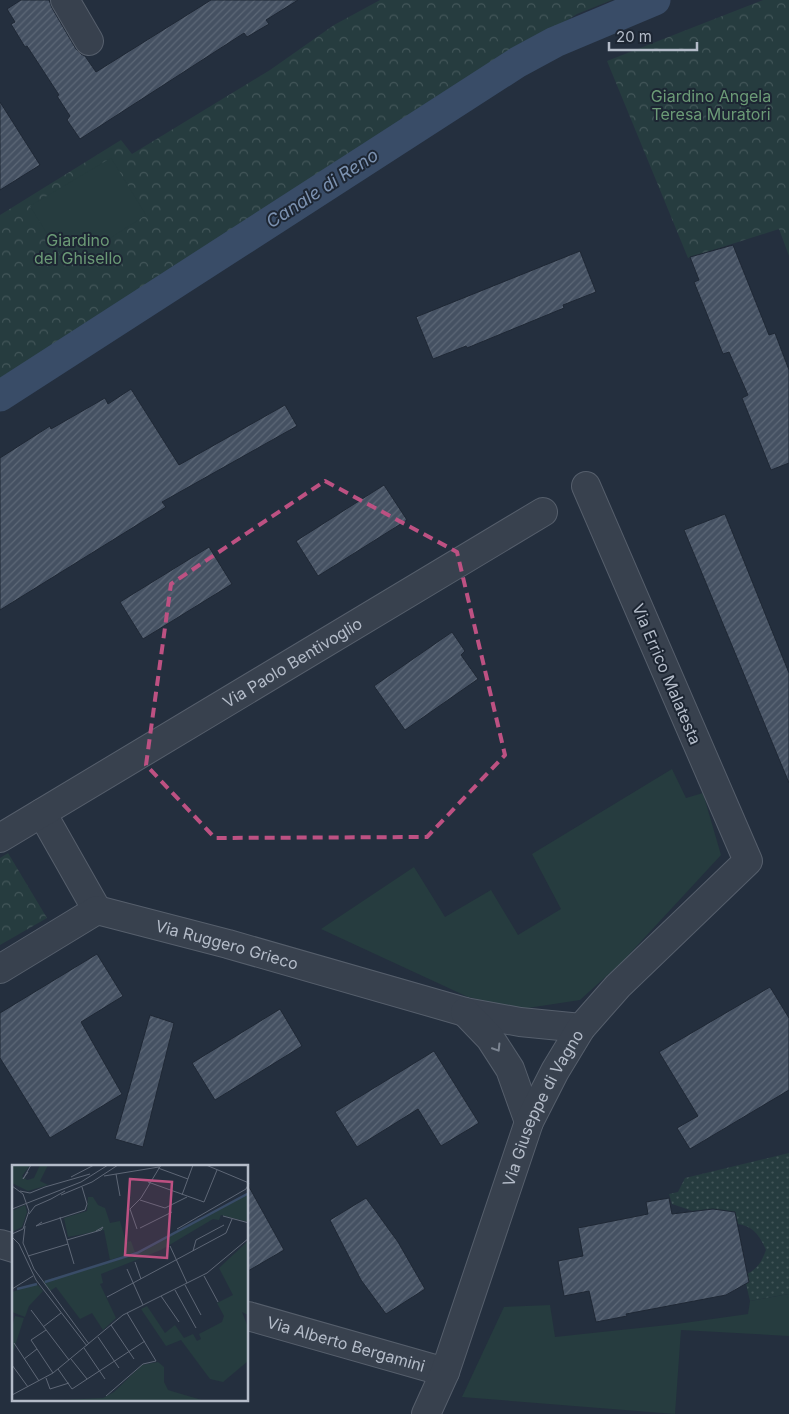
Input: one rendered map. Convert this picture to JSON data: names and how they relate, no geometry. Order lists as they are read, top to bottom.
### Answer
{
  "streets": {
    "street": [
      "Via Paolo Bentivoglio",
      "Via Errico Malatesta",
      "Via Ruggero Grieco",
      "Via Giuseppe di Vagno",
      "Via Alberto Bergamini"
    ]
  },
  "crossings": [
    ["Via Errico Malatesta", "Via Giuseppe di Vagno"],
    ["Via Ruggero Grieco", "Via Giuseppe di Vagno"],
    ["Via Giuseppe di Vagno", "Via Alberto Bergamini"]
  ],
  "water": ["Canale di Reno"],
  "parks": ["Giardino Angela Teresa Muratori", "Giardino del Ghisello"],
  "scale_bar": "20 m"
}
